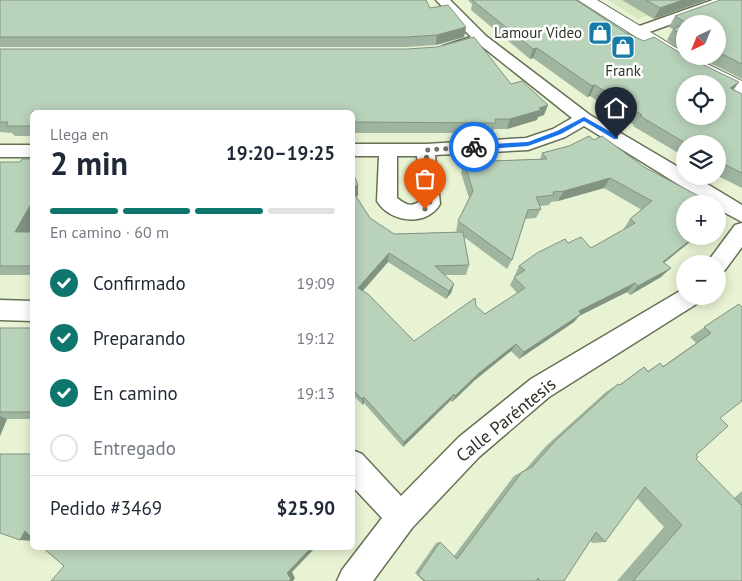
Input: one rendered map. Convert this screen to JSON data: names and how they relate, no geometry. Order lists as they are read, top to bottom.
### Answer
{
  "streets": {
    "street": ["Calle Paréntesis"]
  },
  "places": {
    "shop": ["Lamour Video", "Frank"]
  },
  "north": "bottom left",
  "page": {
    "map_buttons": ["+", "−"],
    "heading": ["2 min", "Llega en", "19:20–19:25"],
    "panel": ["Pedido #3469", "$25.90"],
    "bar": "En camino · 60 m",
    "list": [
      ["Confirmado", "19:09"],
      ["Preparando", "19:12"],
      ["En camino", "19:13"],
      "Entregado"
    ]
  }
}
